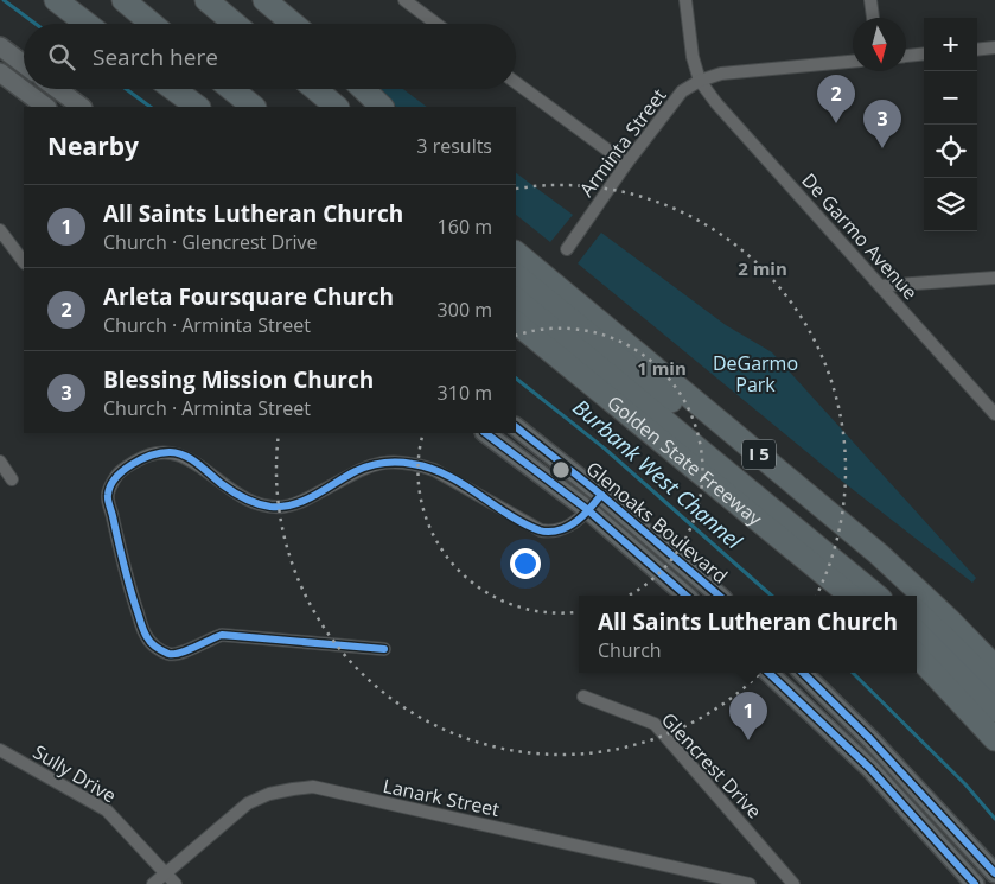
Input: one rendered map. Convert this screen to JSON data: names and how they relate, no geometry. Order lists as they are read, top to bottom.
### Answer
{
  "streets": {
    "highway": ["I 5", "Golden State Freeway"],
    "main road": ["Glenoaks Boulevard"],
    "street": [
      "Arminta Street",
      "De Garmo Avenue",
      "Glencrest Drive",
      "Sully Drive",
      "Lanark Street"
    ]
  },
  "crossings": [
    ["Arminta Street", "De Garmo Avenue"],
    ["Sully Drive", "Lanark Street"]
  ],
  "water": ["Burbank West Channel"],
  "parks": ["DeGarmo Park"],
  "north": "bottom",
  "page": {
    "map_buttons": ["+", "−"],
    "search": "Search here",
    "pins": ["2", "3", "1"],
    "heading": ["Nearby", "3 results"],
    "list": [
      {
        "mark": "1",
        "name": "All Saints Lutheran Church",
        "note": "Church · Glencrest Drive",
        "value": "160 m"
      },
      {
        "mark": "2",
        "name": "Arleta Foursquare Church",
        "note": "Church · Arminta Street",
        "value": "300 m"
      },
      {
        "mark": "3",
        "name": "Blessing Mission Church",
        "note": "Church · Arminta Street",
        "value": "310 m"
      }
    ],
    "popup": ["All Saints Lutheran Church", "Church"]
  },
  "rings": ["2 min", "1 min"]
}
